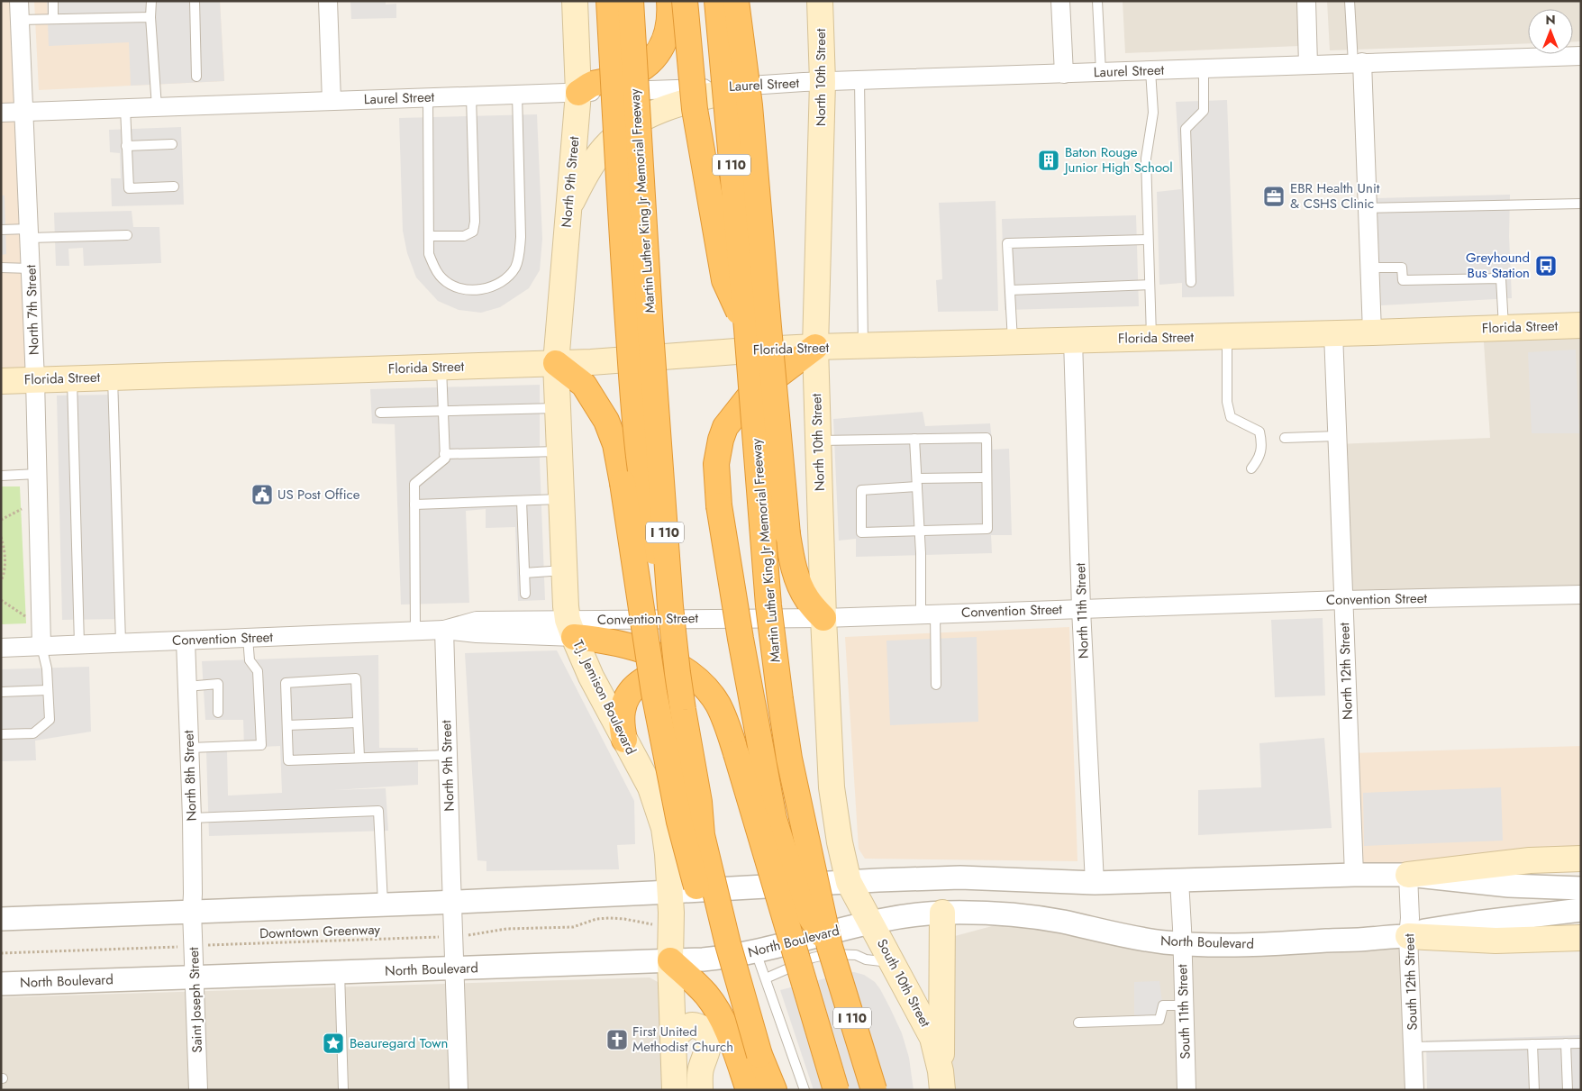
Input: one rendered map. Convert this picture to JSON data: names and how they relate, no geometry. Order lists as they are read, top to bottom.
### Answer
{
  "streets": {
    "highway": ["I 110", "Martin Luther King Jr Memorial Freeway"],
    "main road": [
      "North 10th Street",
      "North 9th Street",
      "Florida Street",
      "T.J. Jemison Boulevard",
      "South 10th Street"
    ],
    "street": [
      "Laurel Street",
      "North 7th Street",
      "Convention Street",
      "North 11th Street",
      "North 12th Street",
      "North 8th Street",
      "North Boulevard",
      "South 12th Street",
      "Saint Joseph Street",
      "South 11th Street"
    ],
    "path": ["Downtown Greenway"]
  },
  "crossings": [
    ["Laurel Street", "North 10th Street"],
    ["Laurel Street", "North 9th Street"],
    ["Laurel Street", "North 7th Street"],
    ["North 10th Street", "Florida Street"],
    ["North 10th Street", "Convention Street"],
    ["North 10th Street", "North Boulevard"],
    ["North 10th Street", "South 10th Street"],
    ["North 9th Street", "Florida Street"],
    ["North 9th Street", "Convention Street"],
    ["North 9th Street", "T.J. Jemison Boulevard"],
    ["North 9th Street", "North Boulevard"],
    ["North 7th Street", "Florida Street"],
    ["North 7th Street", "Convention Street"],
    ["Florida Street", "North 11th Street"],
    ["Florida Street", "North 12th Street"],
    ["Florida Street", "T.J. Jemison Boulevard"],
    ["Convention Street", "North 11th Street"],
    ["Convention Street", "North 12th Street"],
    ["Convention Street", "T.J. Jemison Boulevard"],
    ["Convention Street", "North 8th Street"],
    ["North 11th Street", "North Boulevard"],
    ["North 12th Street", "North Boulevard"],
    ["T.J. Jemison Boulevard", "North Boulevard"],
    ["North 8th Street", "North Boulevard"],
    ["North 8th Street", "Saint Joseph Street"],
    ["North Boulevard", "South 12th Street"],
    ["North Boulevard", "South 10th Street"],
    ["North Boulevard", "Saint Joseph Street"],
    ["North Boulevard", "South 11th Street"]
  ],
  "places": {
    "building": ["Baton Rouge Junior High School"],
    "office": ["EBR Health Unit & CSHS Clinic"],
    "bus stop": ["Greyhound Bus Station"],
    "public building": ["US Post Office"],
    "church": ["First United Methodist Church"],
    "place": ["Beauregard Town"]
  },
  "north": "top"
}
